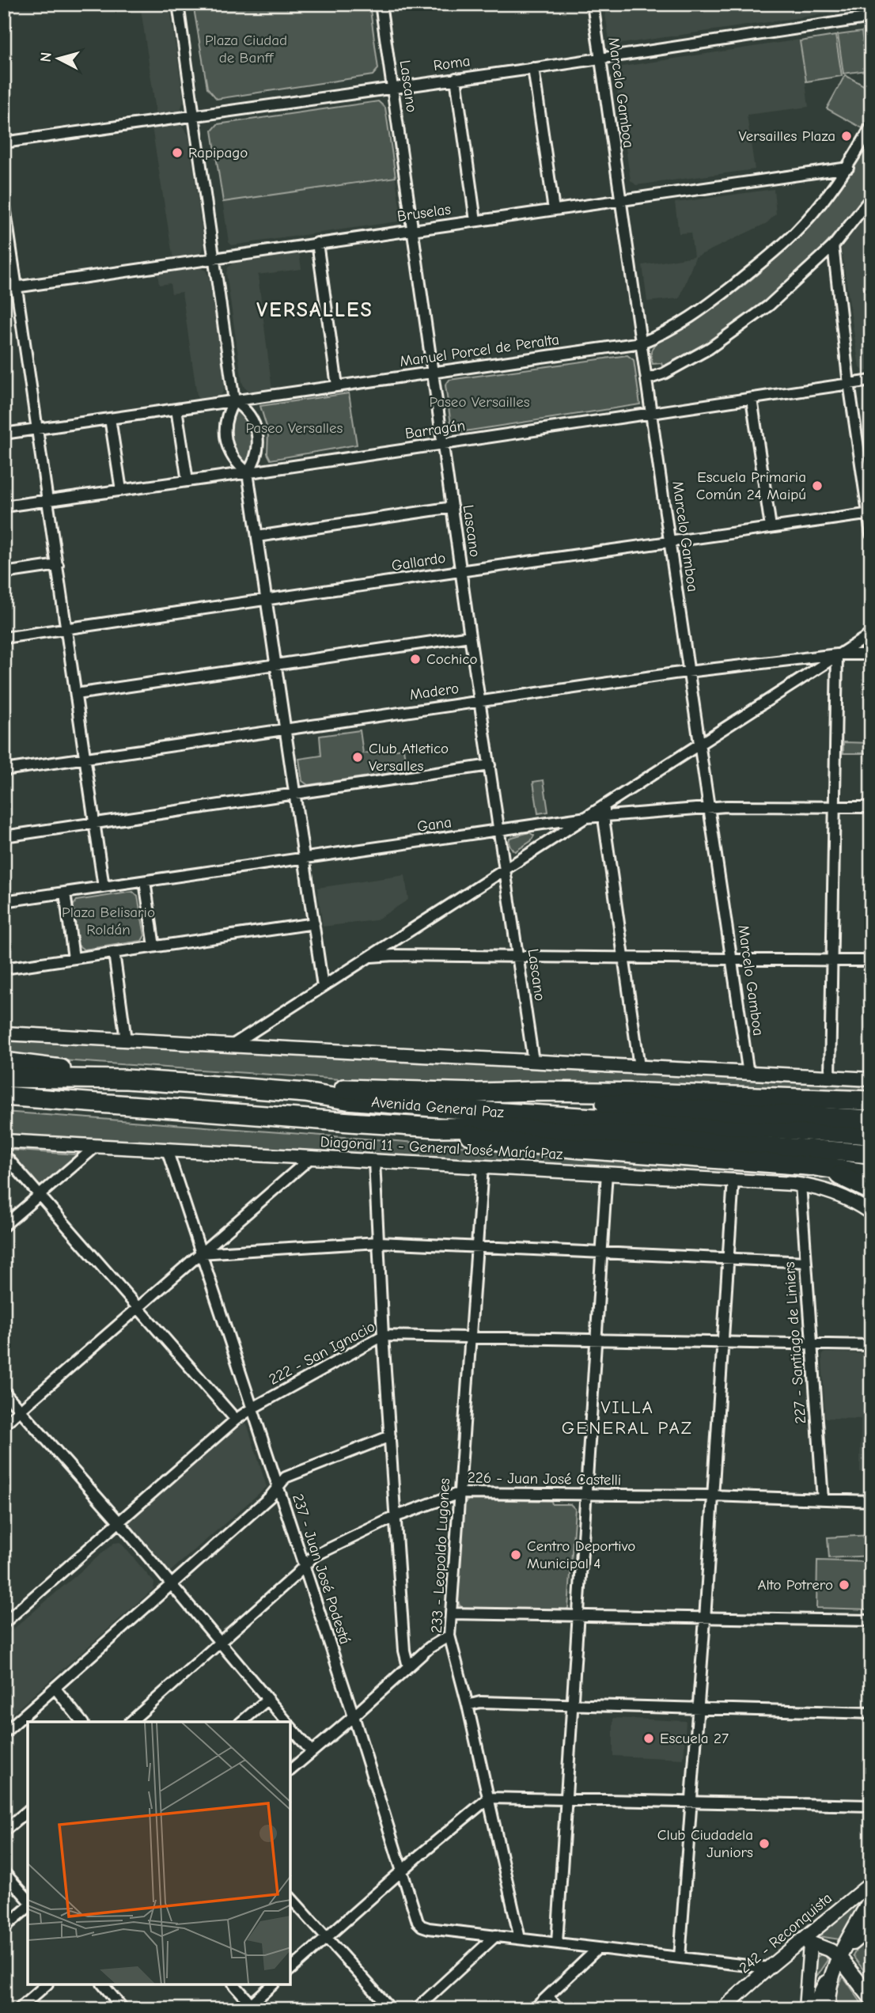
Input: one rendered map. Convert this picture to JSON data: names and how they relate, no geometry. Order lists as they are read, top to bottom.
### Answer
{
  "streets": {
    "highway": ["Avenida General Paz"],
    "street": [
      "Roma",
      "Lascano",
      "Marcelo Gamboa",
      "Bruselas",
      "Manuel Porcel de Peralta",
      "Barragán",
      "Gallardo",
      "Madero",
      "Gana",
      "Diagonal 11 - General José María Paz",
      "227 - Santiago de Liniers",
      "222 - San Ignacio",
      "226 - Juan José Castelli",
      "233 - Leopoldo Lugones",
      "237 - Juan José Podestá",
      "242 - Reconquista"
    ]
  },
  "crossings": [
    ["Roma", "Lascano"],
    ["Roma", "Marcelo Gamboa"],
    ["Lascano", "Bruselas"],
    ["Lascano", "Manuel Porcel de Peralta"],
    ["Lascano", "Barragán"],
    ["Lascano", "Gallardo"],
    ["Lascano", "Madero"],
    ["Lascano", "Gana"],
    ["Marcelo Gamboa", "Bruselas"],
    ["Marcelo Gamboa", "Manuel Porcel de Peralta"],
    ["Marcelo Gamboa", "Barragán"],
    ["Marcelo Gamboa", "Gallardo"],
    ["Marcelo Gamboa", "Madero"],
    ["Marcelo Gamboa", "Gana"],
    ["Bruselas", "Manuel Porcel de Peralta"],
    ["Diagonal 11 - General José María Paz", "227 - Santiago de Liniers"],
    ["Diagonal 11 - General José María Paz", "233 - Leopoldo Lugones"],
    ["Diagonal 11 - General José María Paz", "237 - Juan José Podestá"],
    ["227 - Santiago de Liniers", "222 - San Ignacio"],
    ["227 - Santiago de Liniers", "226 - Juan José Castelli"],
    ["222 - San Ignacio", "233 - Leopoldo Lugones"],
    ["222 - San Ignacio", "237 - Juan José Podestá"],
    ["226 - Juan José Castelli", "233 - Leopoldo Lugones"],
    ["226 - Juan José Castelli", "237 - Juan José Podestá"]
  ],
  "districts": ["VERSALLES", "VILLA GENERAL PAZ"],
  "parks": [
    "Plaza Ciudad de Banff",
    "Paseo Versailles",
    "Paseo Versalles",
    "Plaza Belisario Roldán"
  ],
  "places": [
    "Versailles Plaza",
    "Rapipago",
    "Escuela Primaria Común 24 Maipú",
    "Cochico",
    "Club Atletico Versalles",
    "Centro Deportivo Municipal 4",
    "Alto Potrero",
    "Escuela 27",
    "Club Ciudadela Juniors"
  ],
  "north": "left"
}
